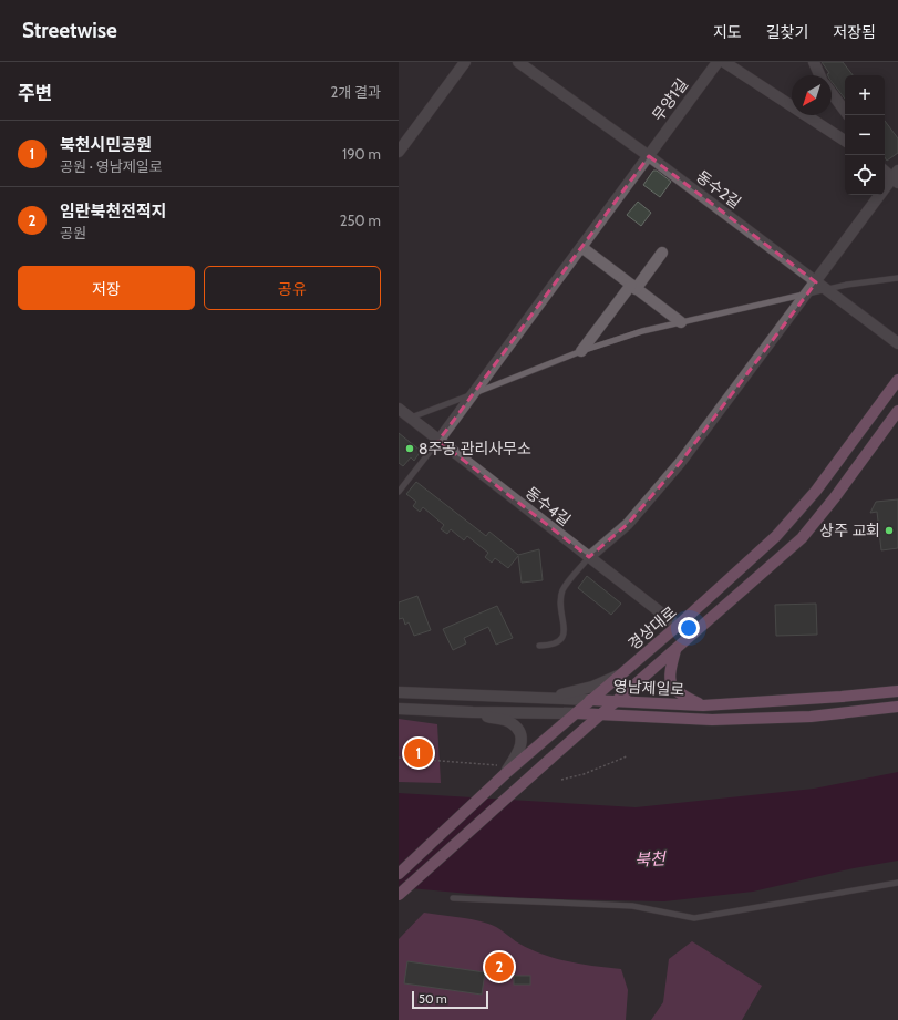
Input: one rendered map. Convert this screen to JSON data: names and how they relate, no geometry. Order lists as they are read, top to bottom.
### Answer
{
  "streets": {
    "main road": ["경상대로", "영남제일로"],
    "street": ["무양1길", "동수2길", "동수4길"]
  },
  "crossings": [
    ["무양1길", "동수2길"],
    ["무양1길", "동수4길"],
    ["동수4길", "경상대로"],
    ["경상대로", "영남제일로"]
  ],
  "water": ["북천"],
  "places": ["8주공 관리사무소", "상주 교회"],
  "scale_bar": "50 m",
  "north": "bottom left",
  "page": {
    "header": "Streetwise",
    "nav": ["지도", "길찾기", "저장됨"],
    "heading": ["주변", "2개 결과"],
    "map_buttons": ["+", "−"],
    "list": [
      {
        "mark": "1",
        "name": "북천시민공원",
        "note": "공원 · 영남제일로",
        "value": "190 m"
      },
      {
        "mark": "2",
        "name": "임란북천전적지",
        "note": "공원",
        "value": "250 m"
      }
    ],
    "buttons": ["저장", "공유"],
    "pins": ["1", "2"],
    "scale": "50 m"
  }
}
